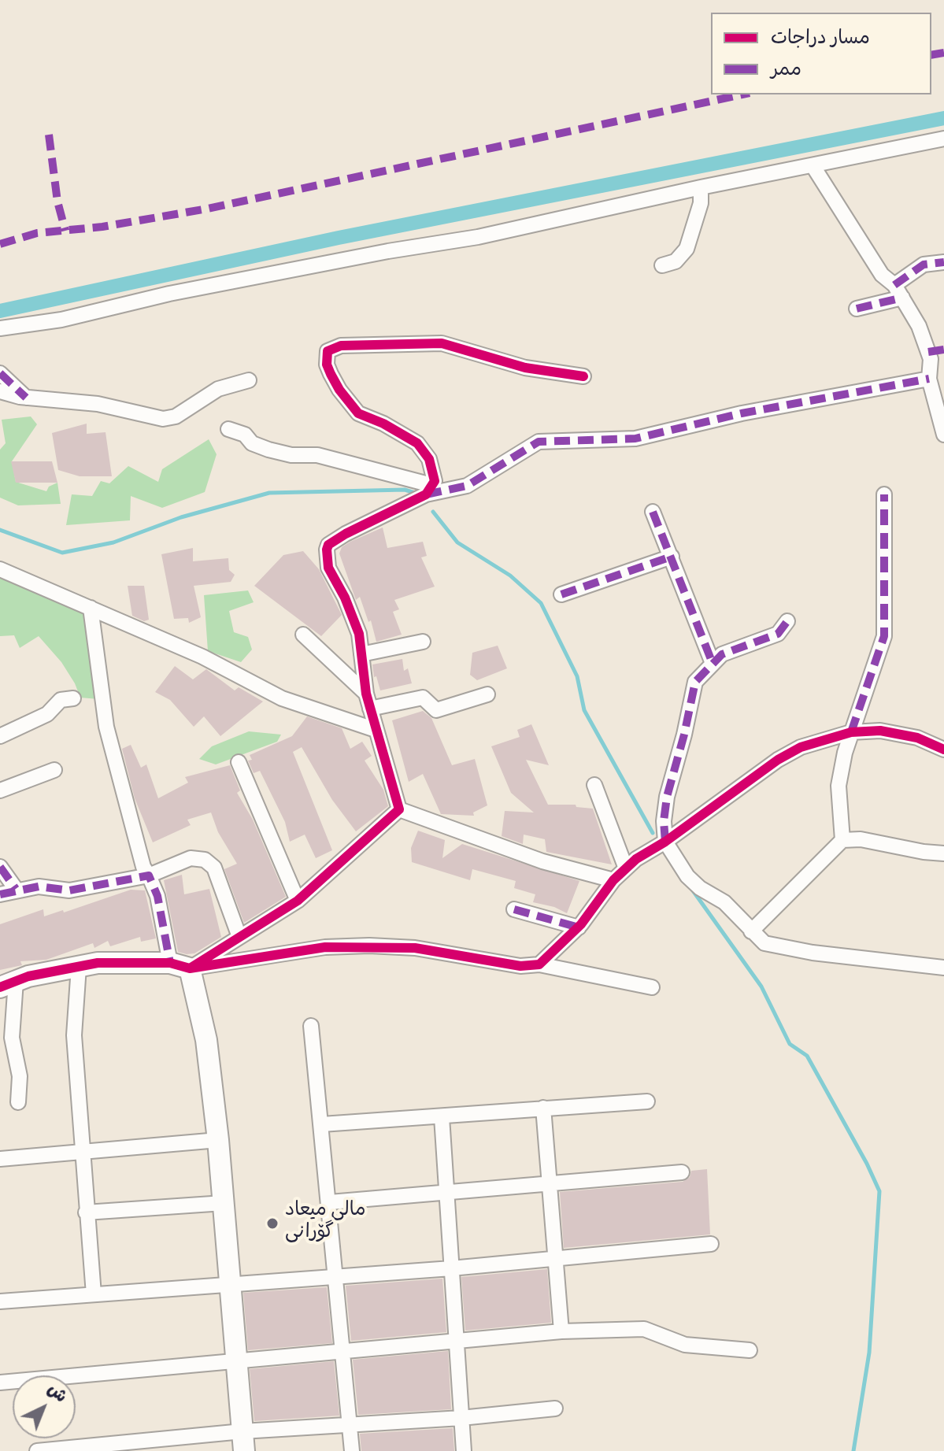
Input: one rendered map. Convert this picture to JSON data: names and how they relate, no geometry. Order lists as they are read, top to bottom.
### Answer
{
  "places": ["مالی میعاد گۆرانی"],
  "legend": ["مسار دراجات", "ممر"],
  "north": "top right"
}
